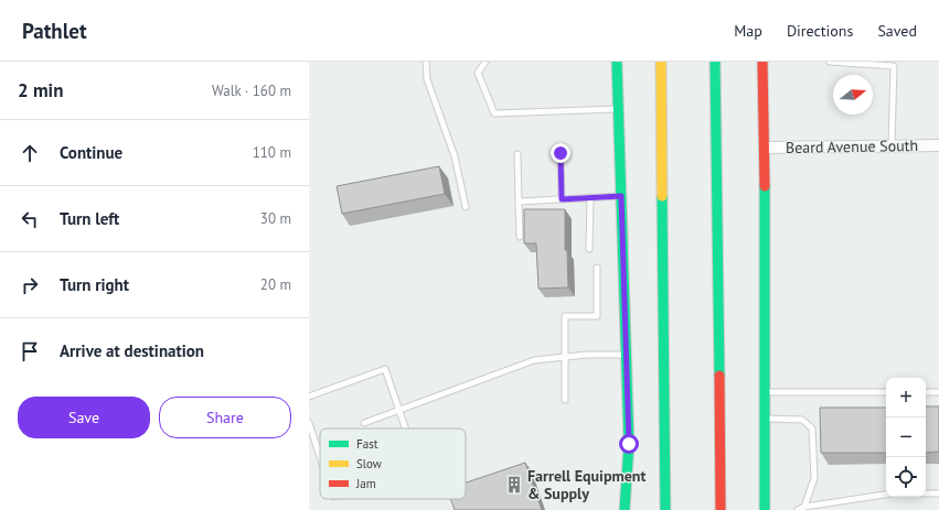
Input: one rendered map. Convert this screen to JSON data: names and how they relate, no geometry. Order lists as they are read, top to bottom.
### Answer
{
  "streets": {
    "street": ["Beard Avenue South"]
  },
  "places": {
    "building": ["Farrell Equipment & Supply"]
  },
  "legend": ["Fast", "Slow", "Jam"],
  "north": "right",
  "page": {
    "header": "Pathlet",
    "nav": ["Map", "Directions", "Saved"],
    "heading": ["2 min", "Walk · 160 m"],
    "list": [
      ["Continue", "110 m"],
      ["Turn left", "30 m"],
      ["Turn right", "20 m"],
      "Arrive at destination"
    ],
    "map_buttons": ["+", "−"],
    "buttons": ["Save", "Share"]
  }
}
